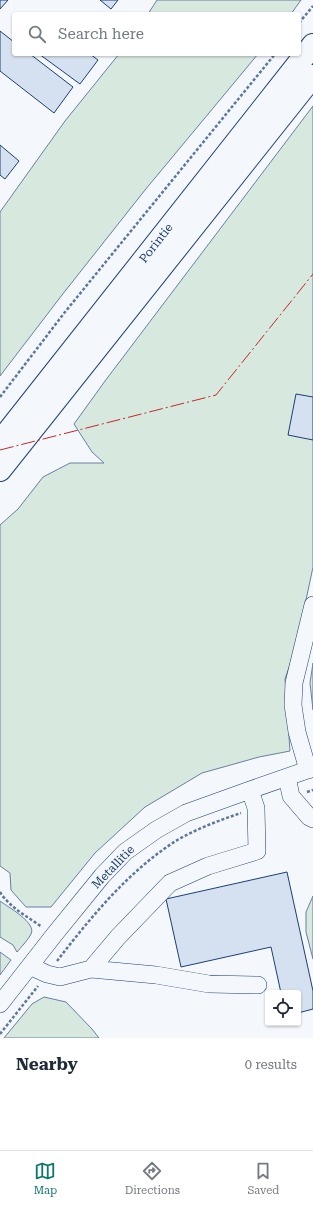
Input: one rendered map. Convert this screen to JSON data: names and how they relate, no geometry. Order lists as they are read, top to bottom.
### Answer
{
  "streets": {
    "highway": ["Porintie"],
    "street": ["Metallitie"]
  },
  "page": {
    "search": "Search here",
    "heading": ["Nearby", "0 results"],
    "nav": ["Map", "Directions", "Saved"]
  }
}
